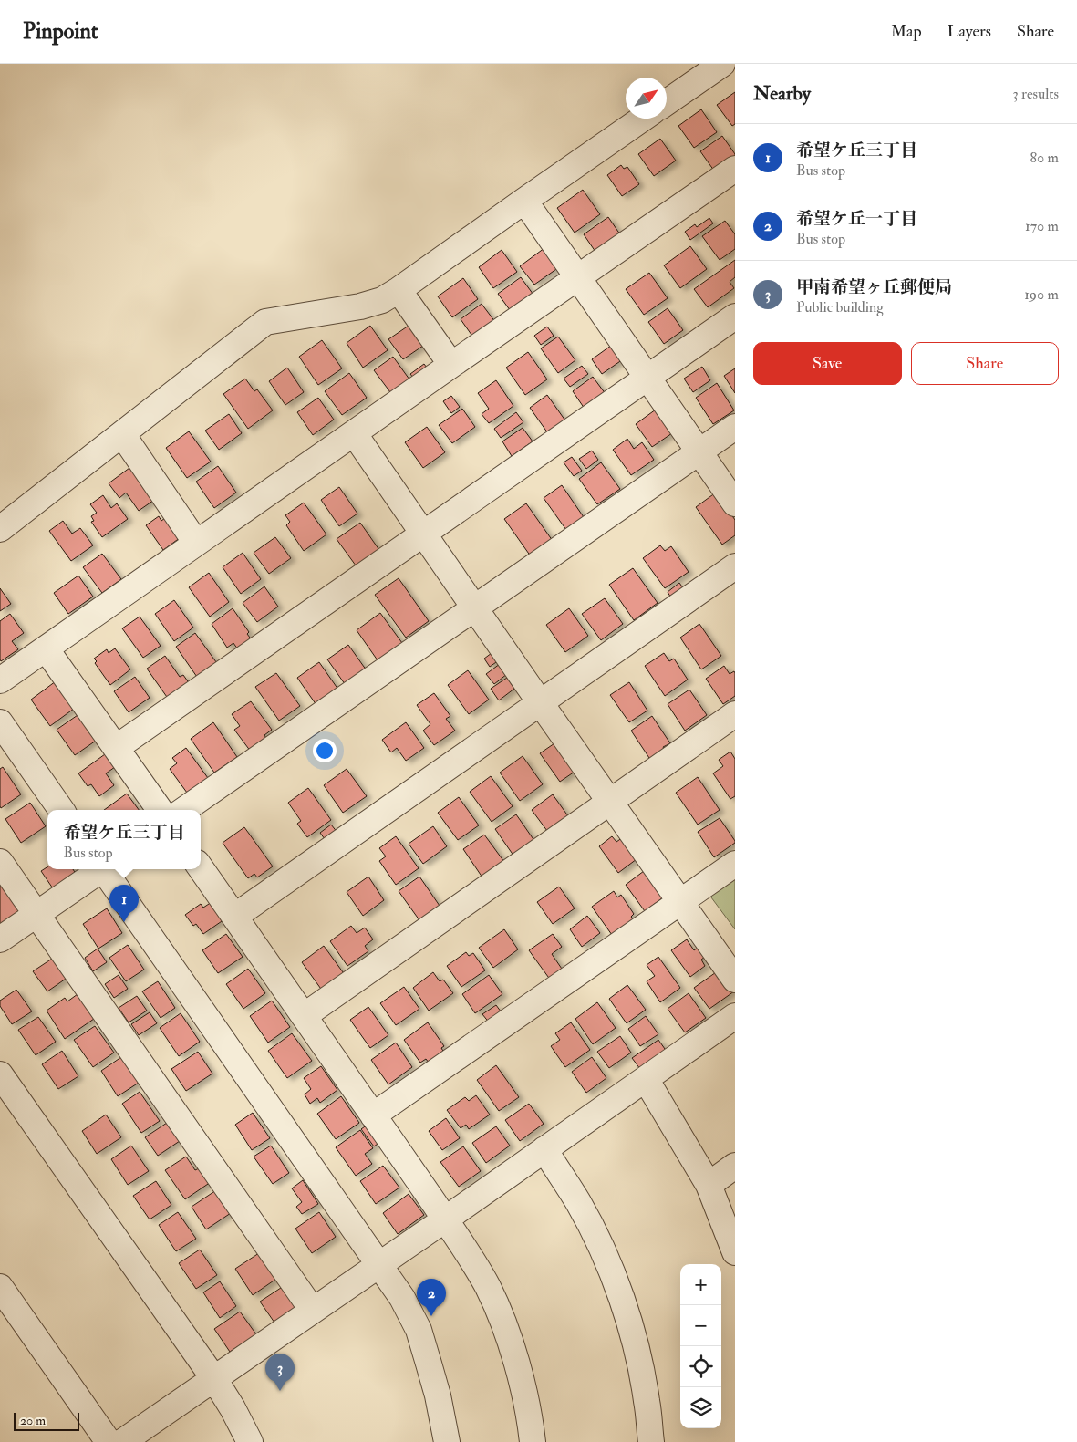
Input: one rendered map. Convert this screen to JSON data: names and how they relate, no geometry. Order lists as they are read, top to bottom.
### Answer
{
  "scale_bar": "20 m",
  "north": "top right",
  "page": {
    "header": "Pinpoint",
    "nav": ["Map", "Layers", "Share"],
    "heading": ["Nearby", "3 results"],
    "list": [
      {
        "mark": "1",
        "name": "希望ケ丘三丁目",
        "note": "Bus stop",
        "value": "80 m"
      },
      {
        "mark": "2",
        "name": "希望ケ丘一丁目",
        "note": "Bus stop",
        "value": "170 m"
      },
      {
        "mark": "3",
        "name": "甲南希望ヶ丘郵便局",
        "note": "Public building",
        "value": "190 m"
      }
    ],
    "buttons": ["Save", "Share"],
    "popup": ["希望ケ丘三丁目", "Bus stop"],
    "pins": ["1", "2", "3"],
    "map_buttons": ["+", "−"],
    "scale": "20 m"
  }
}
